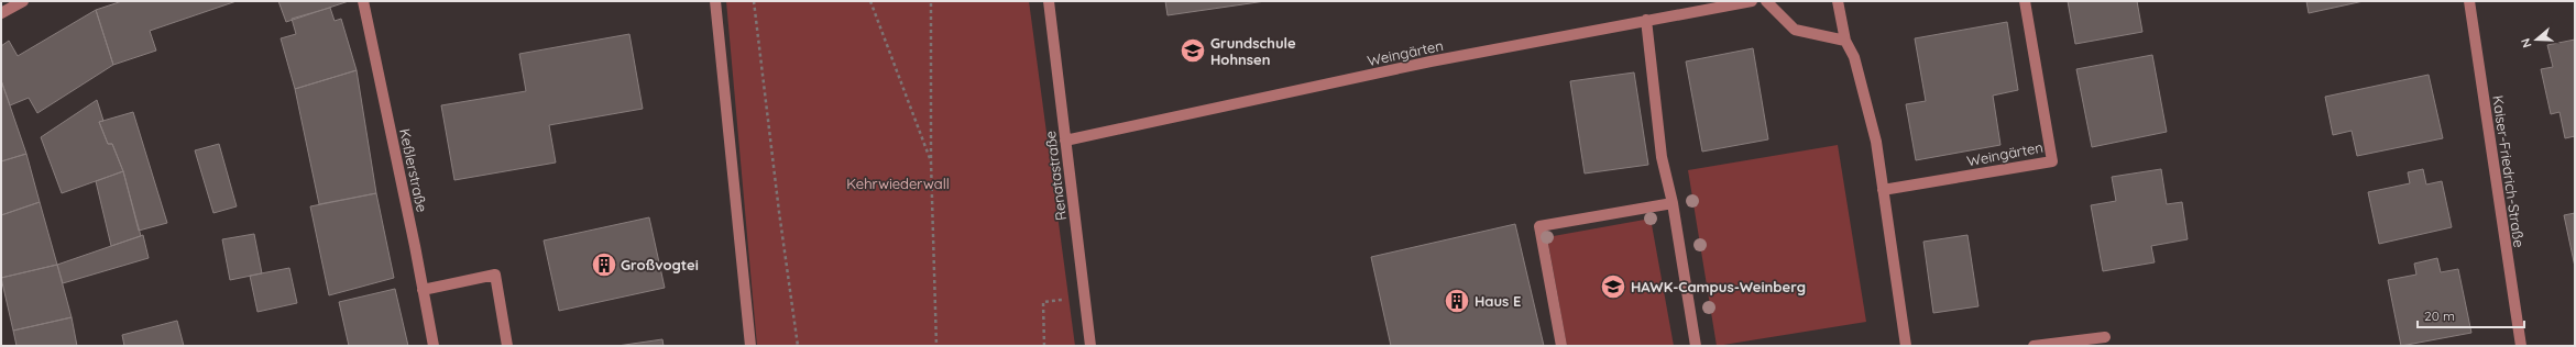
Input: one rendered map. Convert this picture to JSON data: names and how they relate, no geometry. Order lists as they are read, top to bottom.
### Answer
{
  "streets": {
    "street": [
      "Weingärten",
      "Keßlerstraße",
      "Kaiser-Friedrich-Straße",
      "Renatastraße"
    ]
  },
  "crossings": [
    ["Weingärten", "Renatastraße"]
  ],
  "parks": ["Kehrwiederwall"],
  "places": {
    "school or university": ["Grundschule Hohnsen", "HAWK-Campus-Weinberg"],
    "building": ["Großvogtei", "Haus E"]
  },
  "scale_bar": "20 m",
  "north": "left"
}
